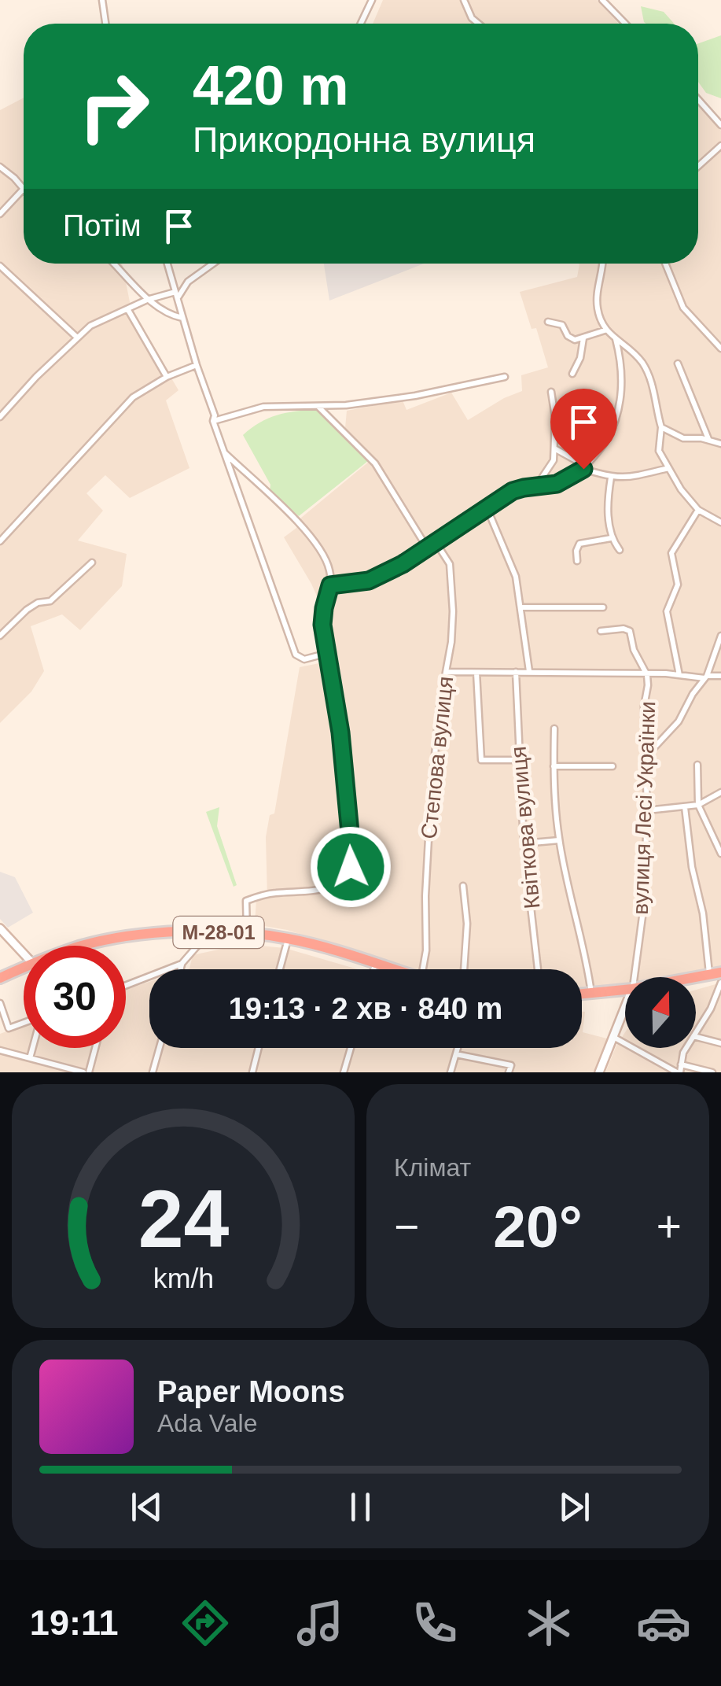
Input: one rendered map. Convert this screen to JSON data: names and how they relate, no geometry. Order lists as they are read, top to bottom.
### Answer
{
  "streets": {
    "highway": ["М-28-01"],
    "street": ["Степова вулиця", "вулиця Лесі Українки", "Квіткова вулиця"]
  },
  "north": "top",
  "page": {
    "turn": ["420 m", "Прикордонна вулиця"],
    "then": "Потім",
    "limit": "30",
    "trip": "19:13 · 2 хв · 840 m",
    "tile": "Клімат",
    "heat": ["−", "20°", "+"],
    "song": ["Paper Moons", "Ada Vale"],
    "tabs": "19:11",
    "gauge": ["24", "km/h"]
  }
}
